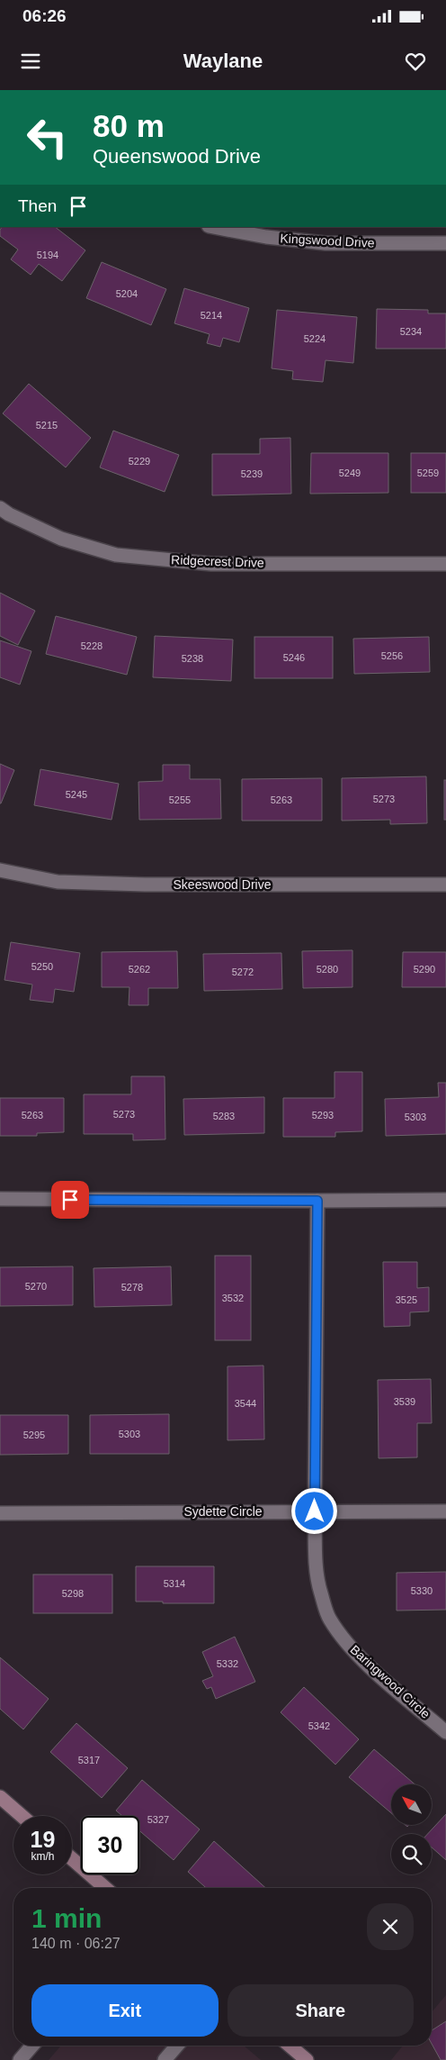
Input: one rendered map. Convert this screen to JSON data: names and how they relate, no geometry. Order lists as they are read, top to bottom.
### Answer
{
  "streets": {
    "street": [
      "Kingswood Drive",
      "Ridgecrest Drive",
      "Skeeswood Drive",
      "Sydette Circle",
      "Baringwood Circle"
    ]
  },
  "crossings": [
    ["Sydette Circle", "Baringwood Circle"]
  ],
  "house_numbers": [
    "5194",
    "5204",
    "5214",
    "5234",
    "5224",
    "5215",
    "5229",
    "5249",
    "5259",
    "5239",
    "5228",
    "5256",
    "5246",
    "5238",
    "5245",
    "5273",
    "5255",
    "5263",
    "5250",
    "5262",
    "5280",
    "5290",
    "5272",
    "5273",
    "5263",
    "5293",
    "5283",
    "5303",
    "5270",
    "5278",
    "3532",
    "3525",
    "3539",
    "3544",
    "5303",
    "5295",
    "5314",
    "5330",
    "5298",
    "5332",
    "5342",
    "5317",
    "5327"
  ],
  "north": "top left",
  "page": {
    "status": "06:26",
    "header": "Waylane",
    "turn": ["80 m", "Queenswood Drive"],
    "then": "Then",
    "speed": "19 km/h",
    "limit": "30",
    "heading": ["1 min", "140 m · 06:27"],
    "buttons": ["Exit", "Share"]
  }
}
